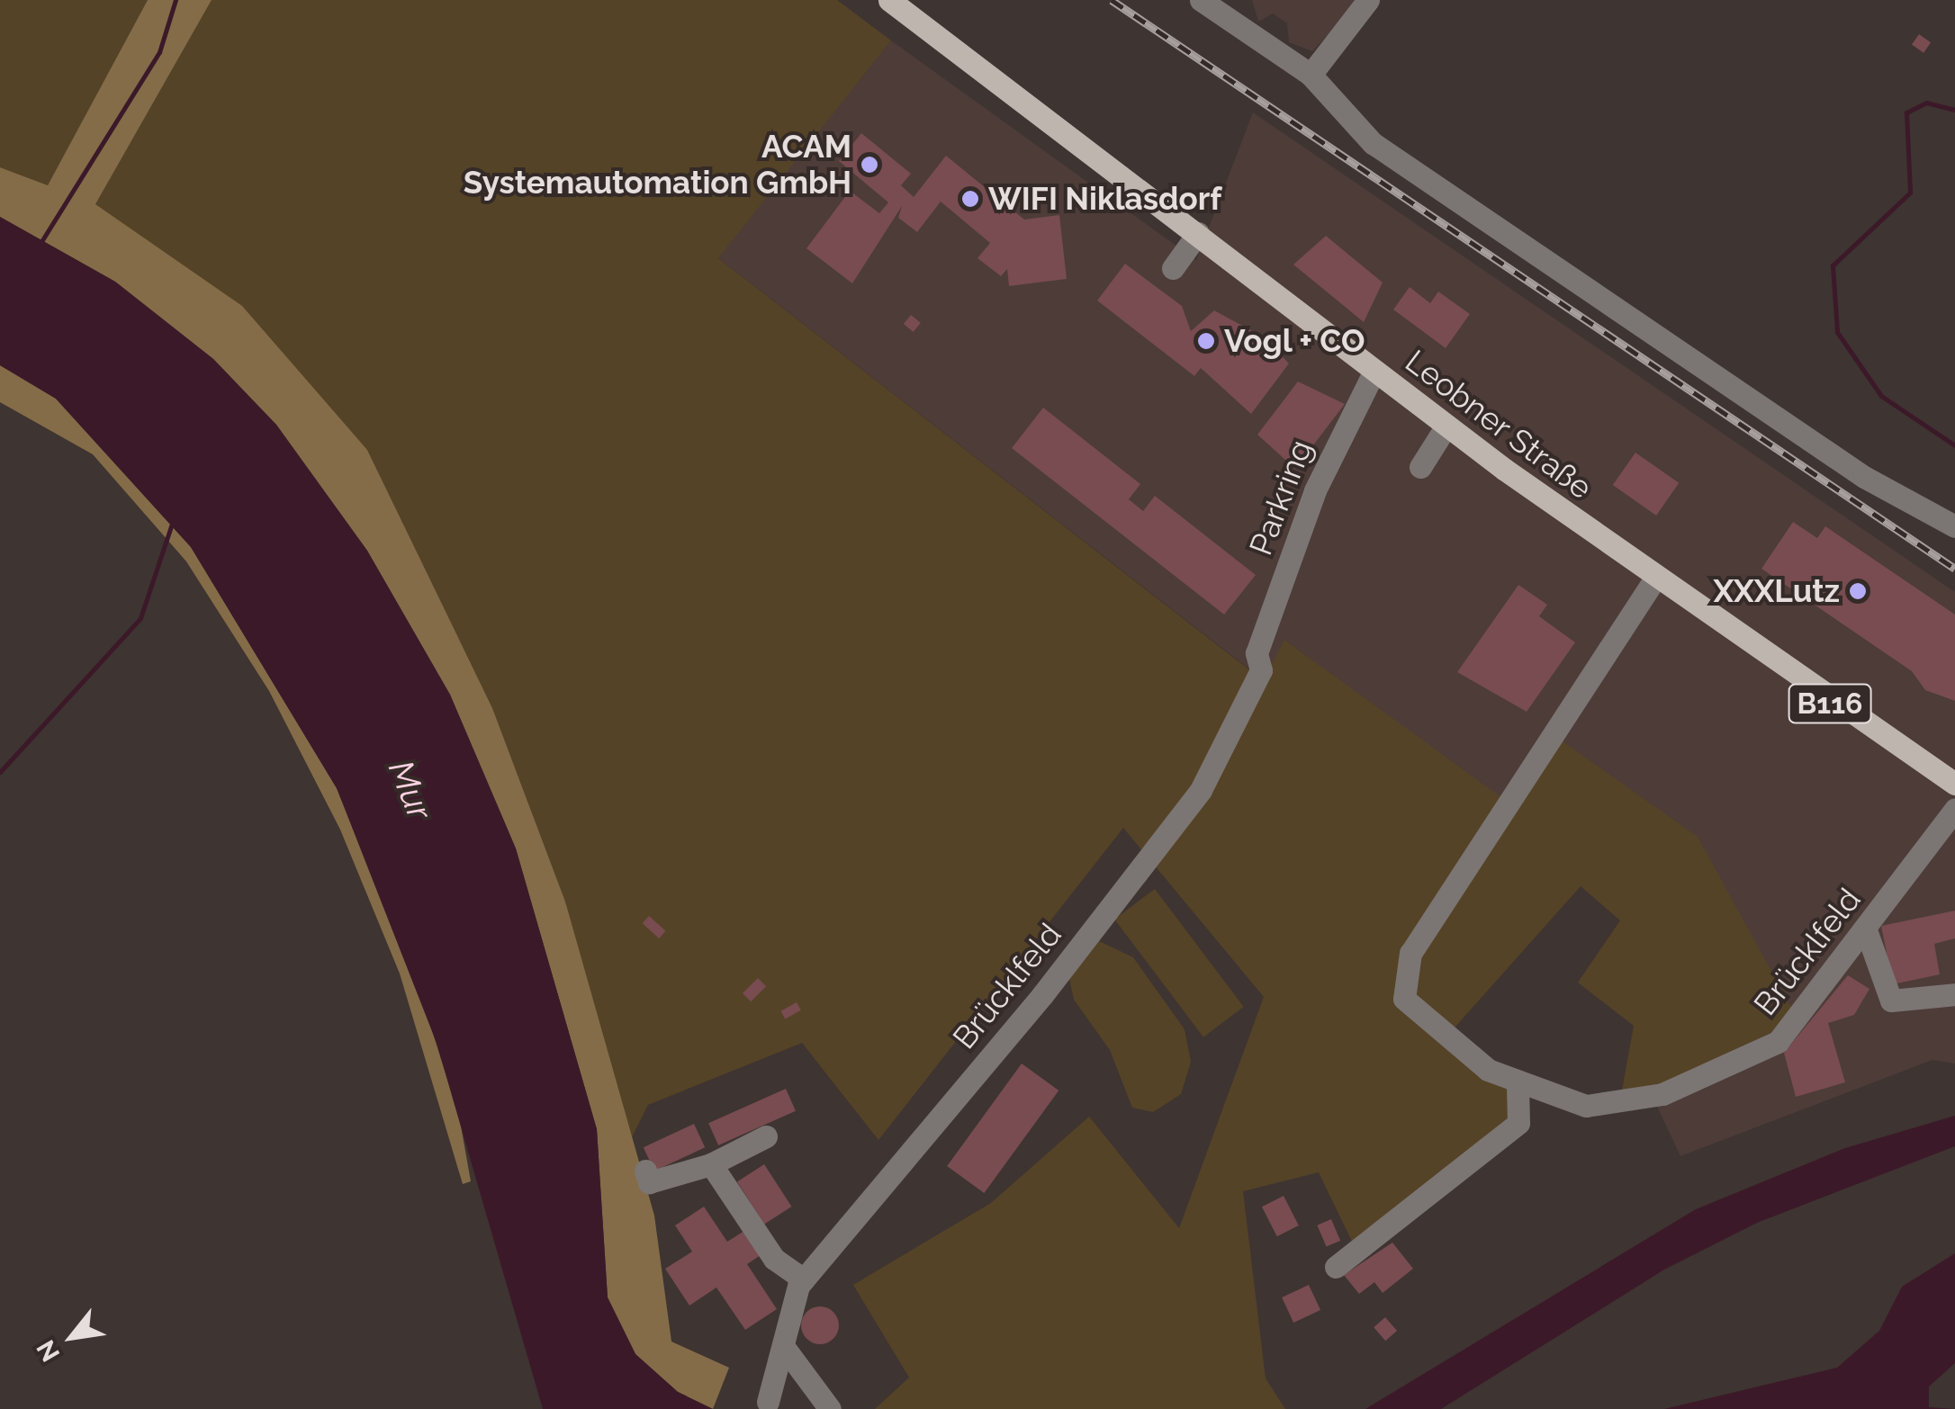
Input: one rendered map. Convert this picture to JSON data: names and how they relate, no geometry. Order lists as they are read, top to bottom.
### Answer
{
  "streets": {
    "main road": ["Leobner Straße", "B116"],
    "street": ["Parkring", "Brücklfeld"]
  },
  "crossings": [
    ["Leobner Straße", "Parkring"],
    ["Leobner Straße", "Brücklfeld"],
    ["Parkring", "Brücklfeld"]
  ],
  "water": ["Mur"],
  "places": [
    "ACAM Systemautomation GmbH",
    "WIFI Niklasdorf",
    "Vogl + CO",
    "XXXLutz"
  ],
  "north": "bottom left"
}
